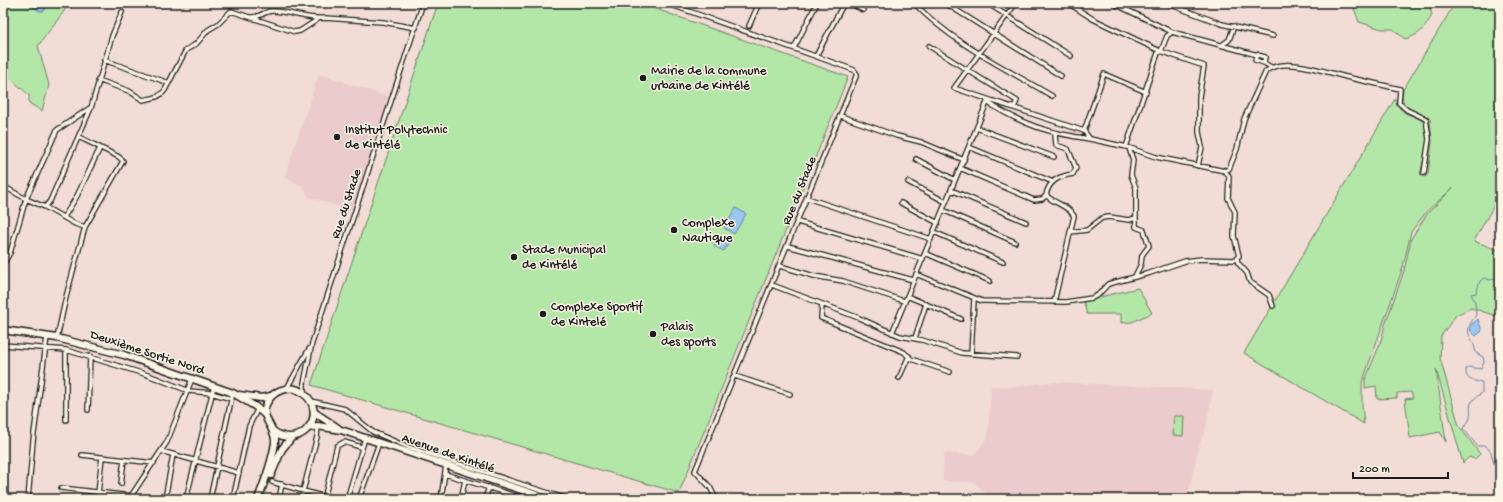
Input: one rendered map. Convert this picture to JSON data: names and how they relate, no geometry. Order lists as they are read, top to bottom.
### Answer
{
  "streets": {
    "main road": ["Deuxième Sortie Nord", "Avenue de Kintélé"],
    "street": ["Rue du Stade"]
  },
  "crossings": [
    ["Rue du Stade", "Deuxième Sortie Nord"],
    ["Rue du Stade", "Avenue de Kintélé"],
    ["Deuxième Sortie Nord", "Avenue de Kintélé"]
  ],
  "places": [
    "Mairie de la commune urbaine de Kintélé",
    "Institut Polytechnic de Kintélé",
    "Complexe Nautique",
    "Stade Municipal de Kintélé",
    "Complexe Sportif de Kintelé",
    "Palais des sports"
  ],
  "scale_bar": "200 m"
}
